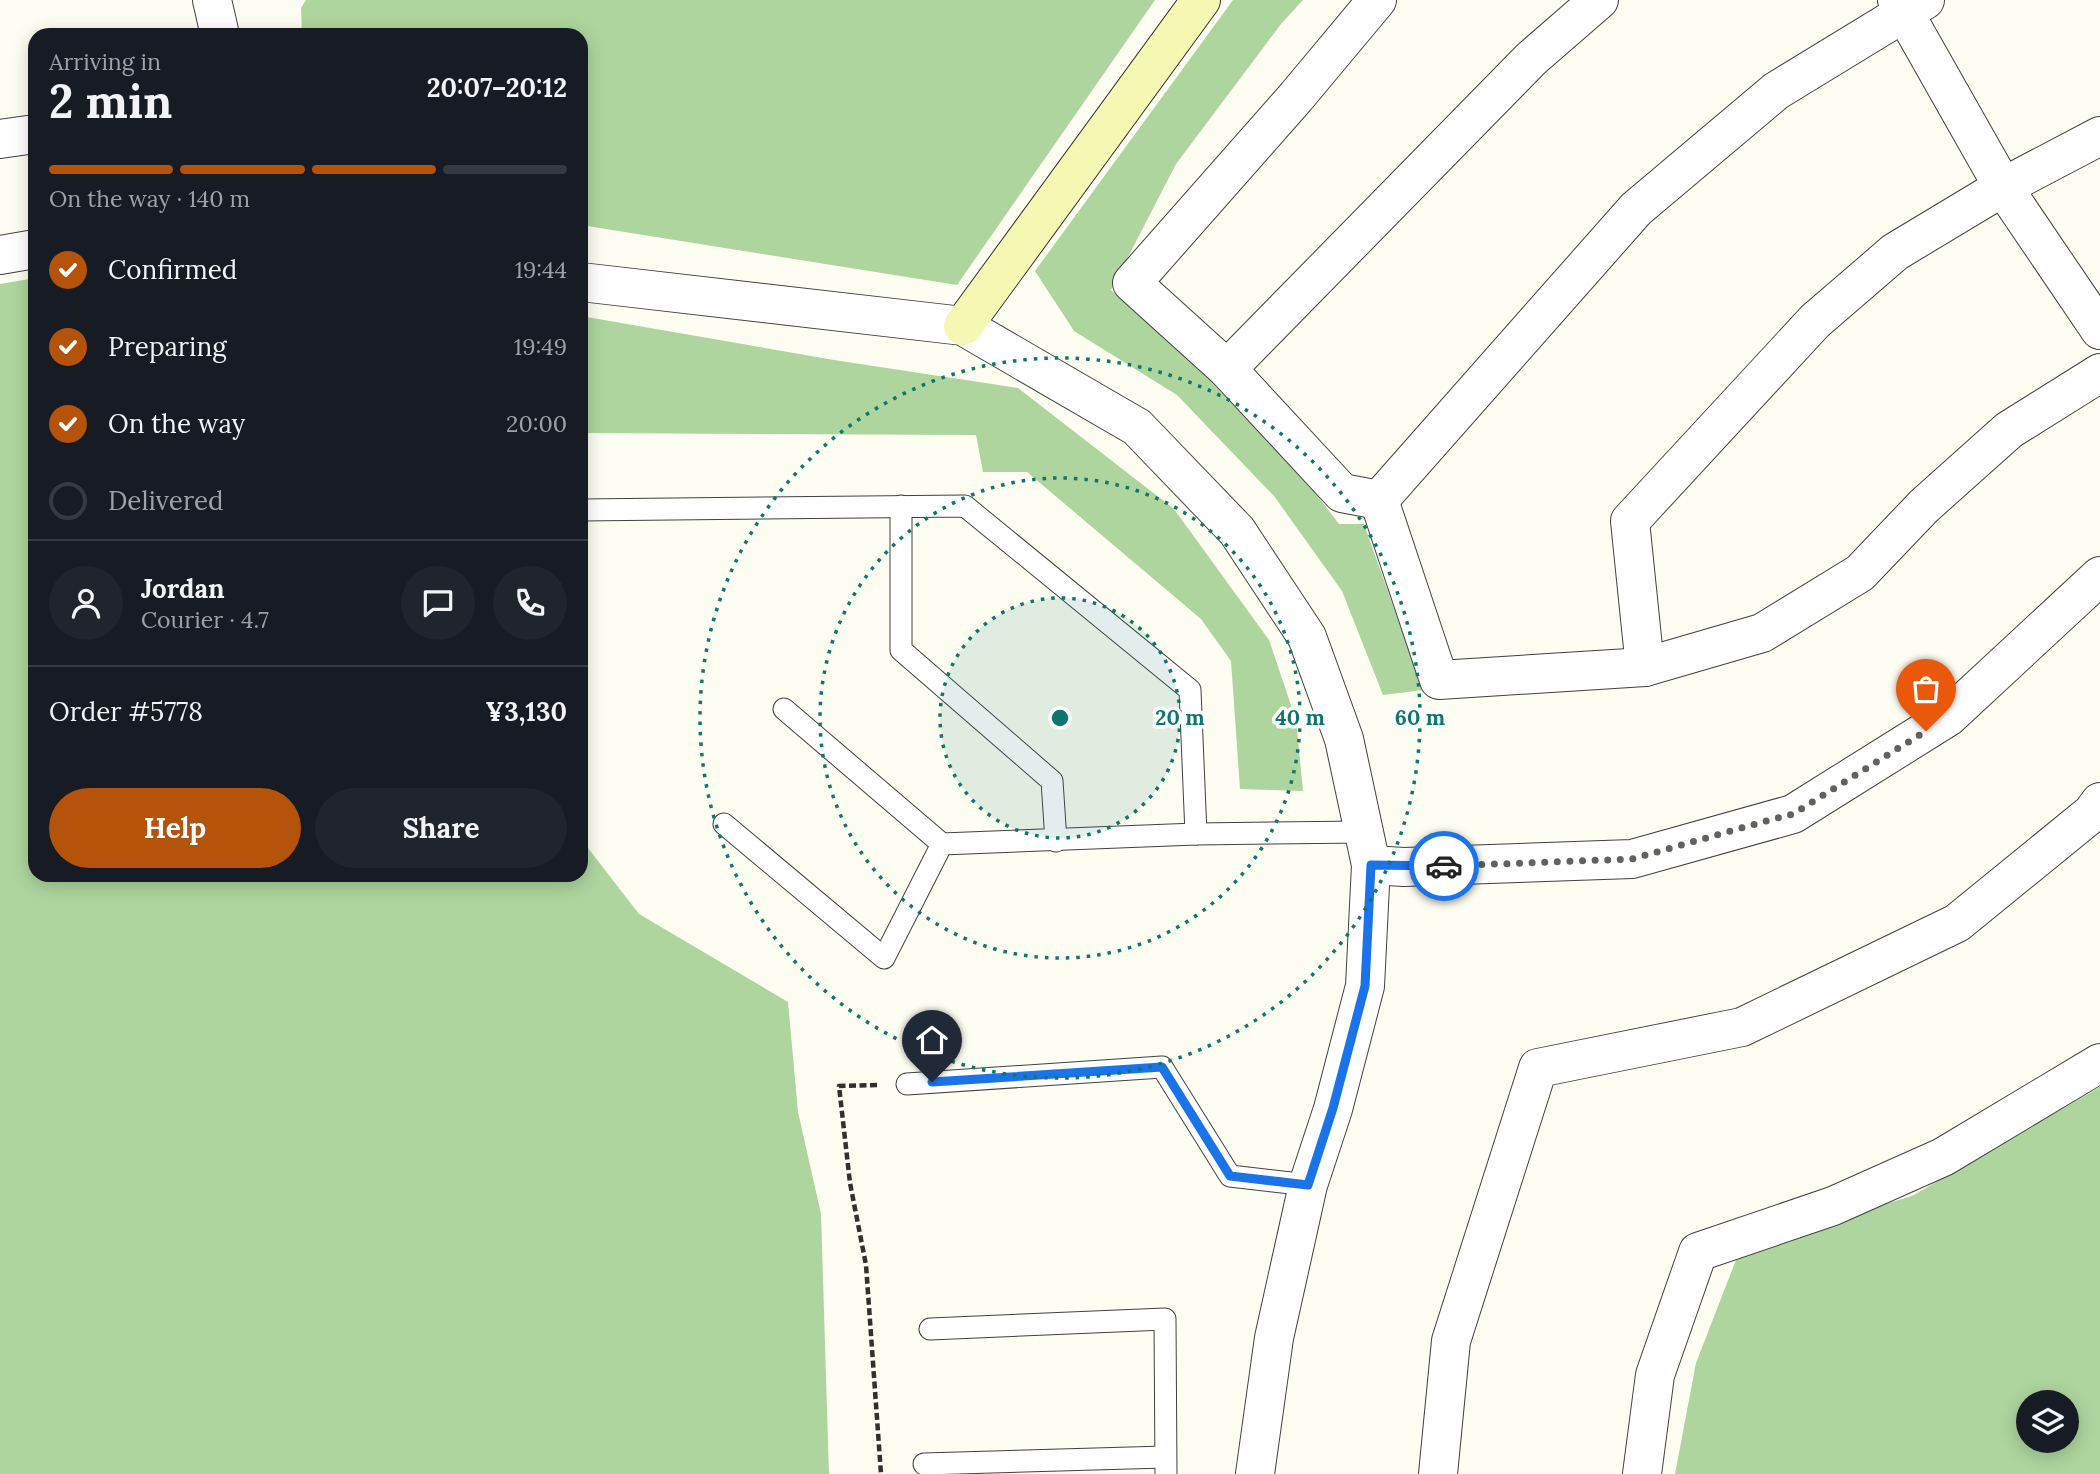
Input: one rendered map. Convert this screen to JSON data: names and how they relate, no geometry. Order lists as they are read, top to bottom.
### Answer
{
  "page": {
    "heading": ["2 min", "Arriving in", "20:07–20:12"],
    "panel": [
      "Jordan",
      "Courier · 4.7",
      "Order #5778",
      "¥3,130"
    ],
    "bar": "On the way · 140 m",
    "list": [
      ["Confirmed", "19:44"],
      ["Preparing", "19:49"],
      ["On the way", "20:00"],
      "Delivered"
    ],
    "buttons": ["Help", "Share"]
  },
  "rings": ["20 m", "40 m", "60 m"]
}
